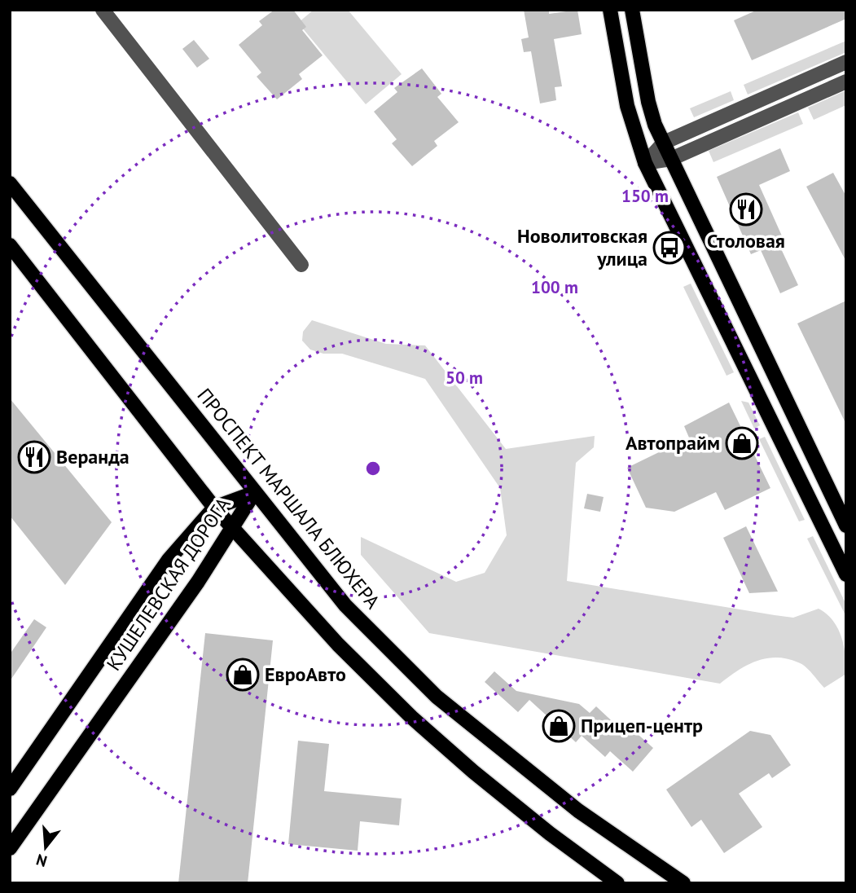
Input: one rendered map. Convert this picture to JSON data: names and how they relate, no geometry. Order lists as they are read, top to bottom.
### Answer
{
  "streets": {
    "main road": ["ПРОСПЕКТ МАРШАЛА БЛЮХЕРА", "КУШЕЛЕВСКАЯ ДОРОГА"]
  },
  "crossings": [
    ["ПРОСПЕКТ МАРШАЛА БЛЮХЕРА", "КУШЕЛЕВСКАЯ ДОРОГА"]
  ],
  "places": {
    "restaurant": ["Столовая", "Веранда"],
    "bus stop": ["Новолитовская улица"],
    "shop": ["Автопрайм", "ЕвроАвто", "Прицеп-центр"]
  },
  "north": "bottom",
  "rings": ["150 m", "100 m", "50 m"]
}
